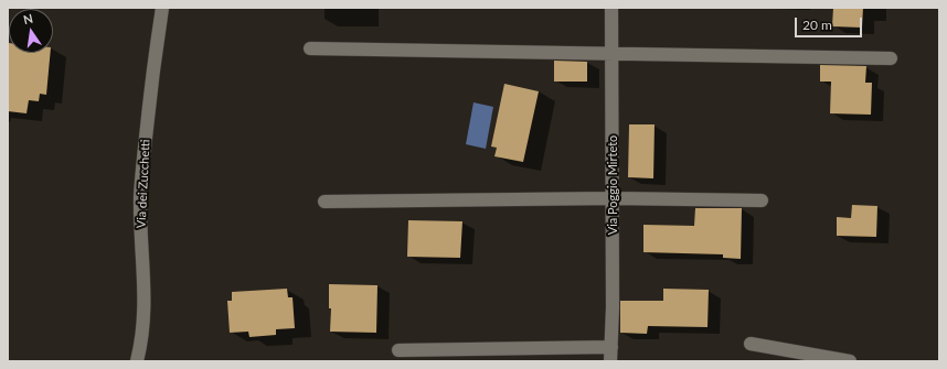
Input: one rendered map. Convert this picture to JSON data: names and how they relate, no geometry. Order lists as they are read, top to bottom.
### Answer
{
  "streets": {
    "street": ["Via dei Zucchetti", "Via Poggio Mirteto"]
  },
  "scale_bar": "20 m",
  "north": "top"
}
